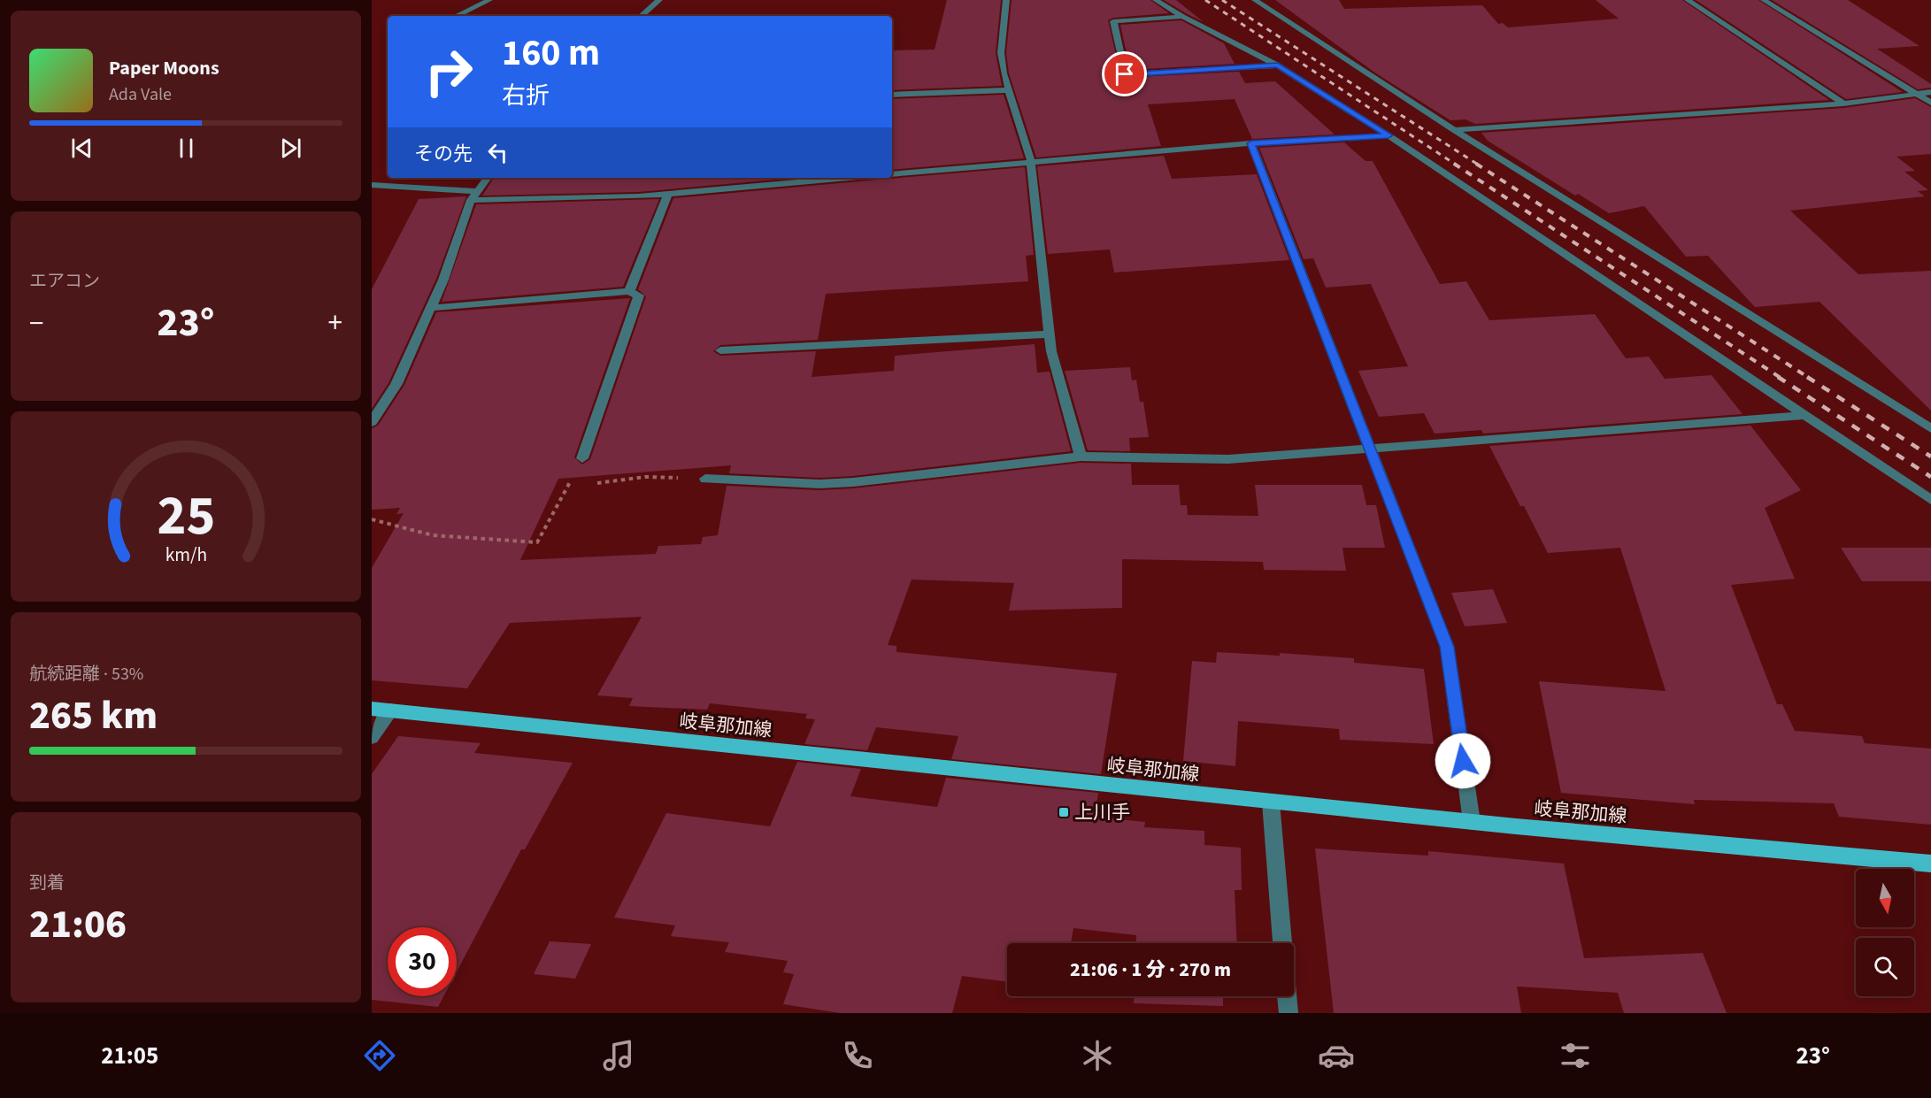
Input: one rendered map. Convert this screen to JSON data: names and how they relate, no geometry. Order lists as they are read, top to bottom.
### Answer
{
  "streets": {
    "main road": ["岐阜那加線"]
  },
  "places": {
    "transit": ["上川手"]
  },
  "north": "bottom",
  "page": {
    "turn": ["160 m", "右折"],
    "song": ["Paper Moons", "Ada Vale"],
    "then": "その先",
    "tile": [
      "エアコン",
      ["航続距離 · 53%", "265 km"],
      ["到着", "21:06"]
    ],
    "heat": ["−", "23°", "+"],
    "limit": "30",
    "trip": "21:06 · 1 分 · 270 m",
    "tabs": ["21:05", "23°"],
    "gauge": ["25", "km/h"]
  }
}
